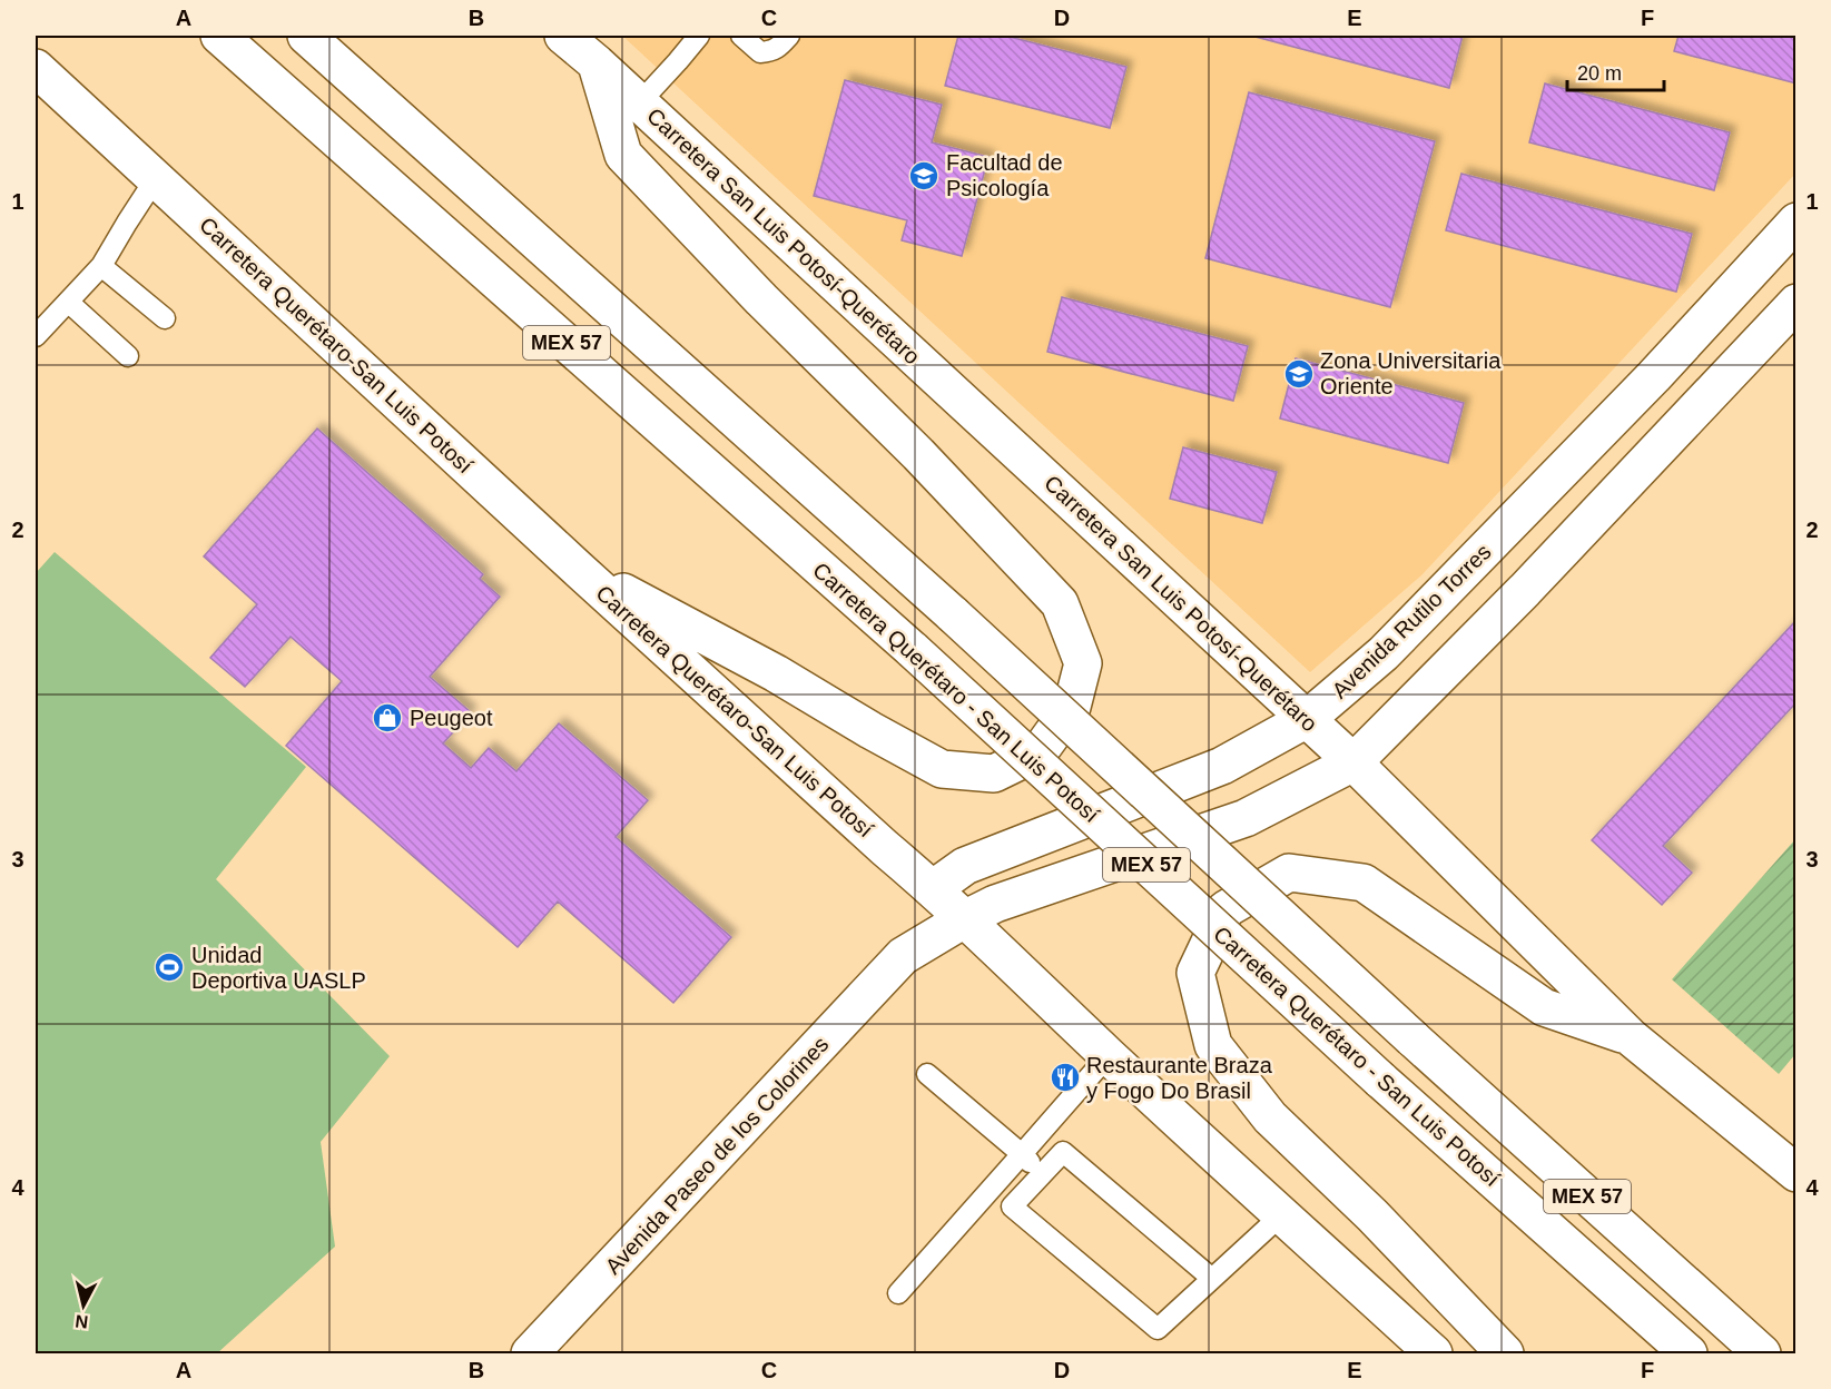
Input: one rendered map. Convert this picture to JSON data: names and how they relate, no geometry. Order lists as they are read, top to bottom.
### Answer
{
  "streets": {
    "main road": [
      "Carretera San Luis Potosí-Querétaro",
      "MEX 57",
      "Carretera Querétaro-San Luis Potosí",
      "Avenida Rutilo Torres",
      "Carretera Querétaro - San Luis Potosí",
      "Avenida Paseo de los Colorines"
    ]
  },
  "crossings": [
    ["Carretera San Luis Potosí-Querétaro", "Avenida Rutilo Torres"],
    ["Carretera Querétaro-San Luis Potosí", "Avenida Rutilo Torres"],
    ["Carretera Querétaro-San Luis Potosí", "Avenida Paseo de los Colorines"],
    ["Avenida Rutilo Torres", "Avenida Paseo de los Colorines"]
  ],
  "places": {
    "school or university": ["Facultad de Psicología", "Zona Universitaria Oriente"],
    "shop": ["Peugeot"],
    "sports": ["Unidad Deportiva UASLP"],
    "restaurant": ["Restaurante Braza y Fogo Do Brasil"]
  },
  "scale_bar": "20 m",
  "north": "bottom",
  "grid": {
    "columns": [
      "A",
      "B",
      "C",
      "D",
      "E",
      "F"
    ],
    "rows": [
      "1",
      "2",
      "3",
      "4"
    ]
  }
}
